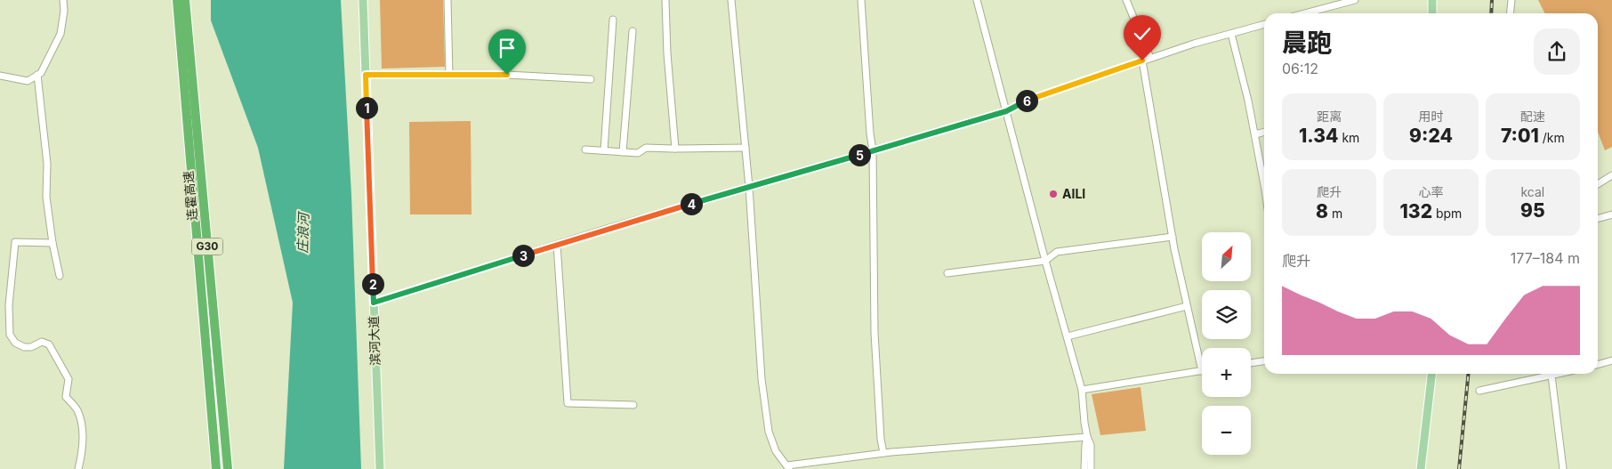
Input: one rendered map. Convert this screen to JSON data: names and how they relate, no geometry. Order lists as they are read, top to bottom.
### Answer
{
  "streets": {
    "highway": ["连霍高速", "G30"],
    "main road": ["滨河大道"]
  },
  "water": ["庄浪河"],
  "places": ["AILI"],
  "north": "top right",
  "page": {
    "heading": ["晨跑", "06:12"],
    "stats": [
      ["距离", "1.34 km"],
      ["用时", "9:24"],
      ["配速", "7:01 /km"],
      ["爬升", "8 m"],
      ["心率", "132 bpm"],
      ["kcal", "95"]
    ],
    "pins": [
      "6",
      "1",
      "5",
      "4",
      "3",
      "2"
    ],
    "map_buttons": ["+", "−"],
    "chart": ["爬升", "177–184 m"]
  }
}
